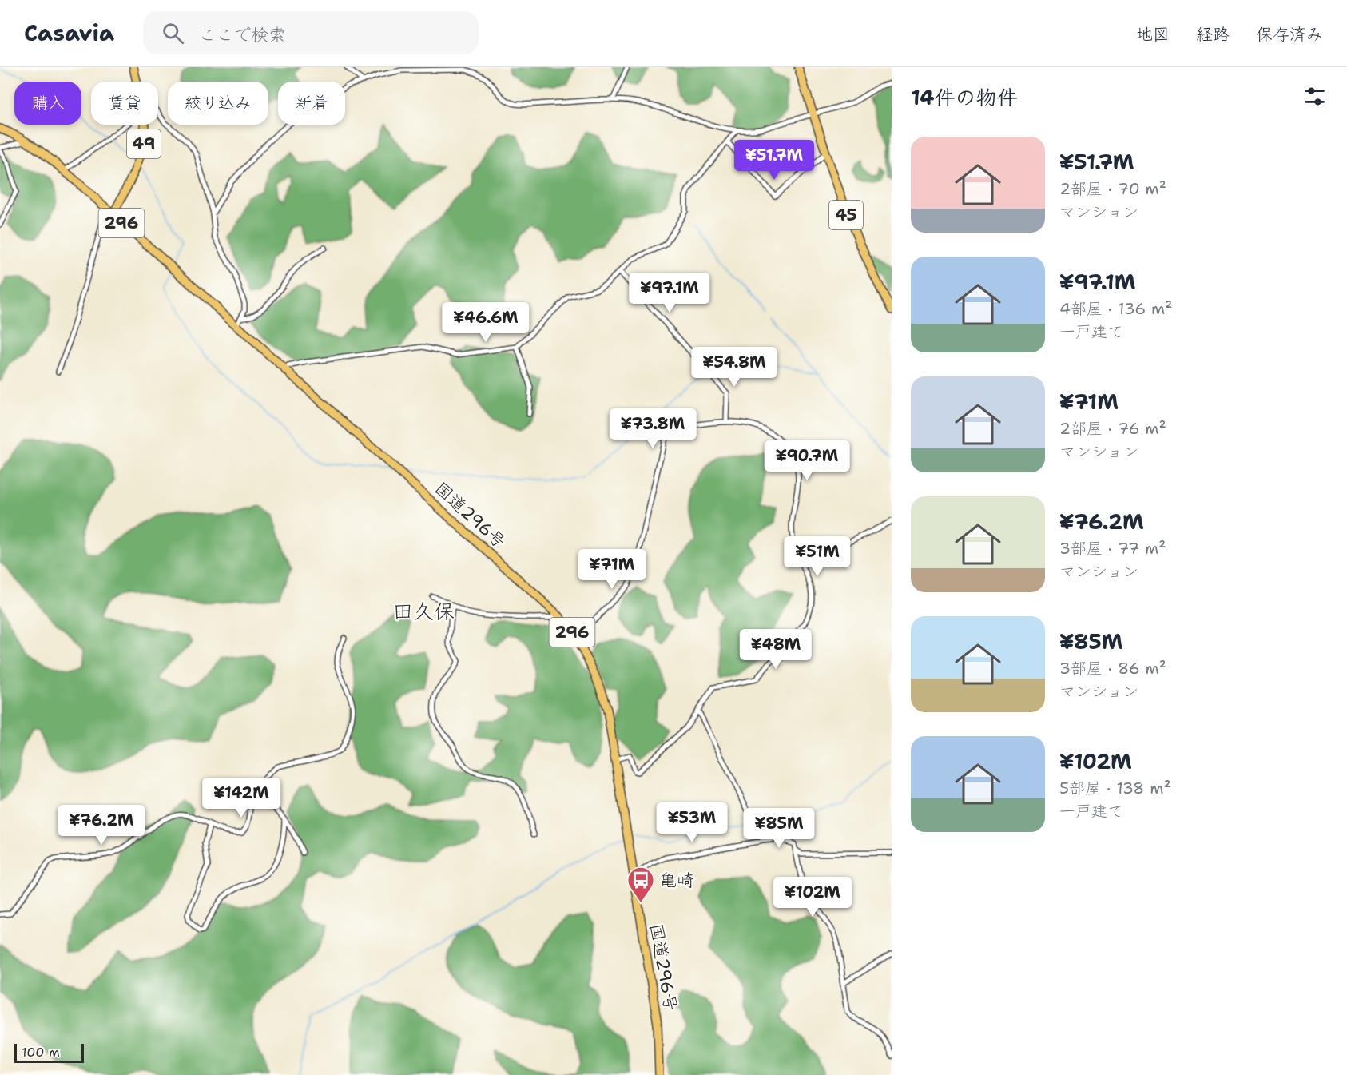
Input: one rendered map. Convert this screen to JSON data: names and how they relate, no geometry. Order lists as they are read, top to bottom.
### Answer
{
  "streets": {
    "main road": [
      "49",
      "45",
      "296",
      "国道296号"
    ]
  },
  "crossings": [
    ["49", "国道296号"]
  ],
  "districts": ["田久保"],
  "places": {
    "bus stop": ["亀崎"]
  },
  "scale_bar": "100 m",
  "page": {
    "header": "Casavia",
    "search": "ここで検索",
    "nav": ["地図", "経路", "保存済み"],
    "heading": "14件の物件",
    "chip": [
      "購入",
      "賃貸",
      "絞り込み",
      "新着"
    ],
    "list": [
      {
        "name": "¥51.7M",
        "note": "2部屋 · 70 m² · マンション"
      },
      {
        "name": "¥97.1M",
        "note": "4部屋 · 136 m² · 一戸建て"
      },
      {
        "name": "¥71M",
        "note": "2部屋 · 76 m² · マンション"
      },
      {
        "name": "¥76.2M",
        "note": "3部屋 · 77 m² · マンション"
      },
      {
        "name": "¥85M",
        "note": "3部屋 · 86 m² · マンション"
      },
      {
        "name": "¥102M",
        "note": "5部屋 · 138 m² · 一戸建て"
      }
    ],
    "price": [
      "¥51.7M",
      "¥97.1M",
      "¥46.6M",
      "¥54.8M",
      "¥73.8M",
      "¥90.7M",
      "¥51M",
      "¥71M",
      "¥48M",
      "¥142M",
      "¥53M",
      "¥76.2M",
      "¥85M",
      "¥102M"
    ],
    "scale": "100 m"
  }
}
